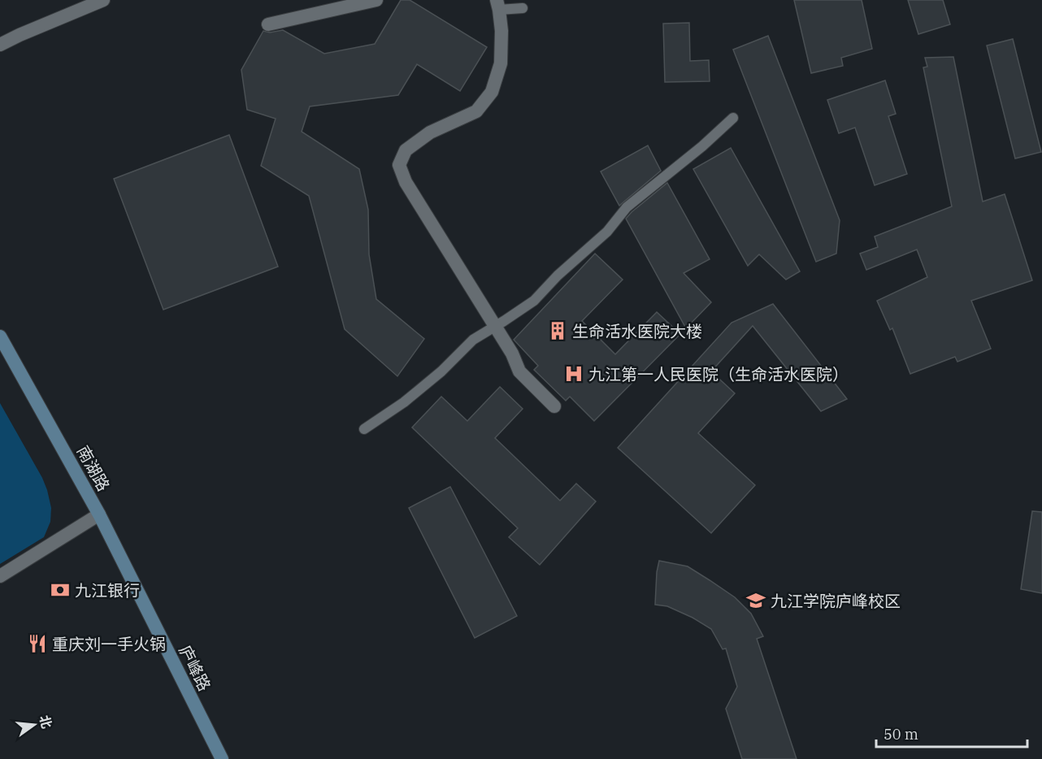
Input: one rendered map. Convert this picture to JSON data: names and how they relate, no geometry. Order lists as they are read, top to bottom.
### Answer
{
  "streets": {
    "main road": ["南湖路", "庐峰路"]
  },
  "crossings": [
    ["南湖路", "庐峰路"]
  ],
  "places": {
    "building": ["生命活水医院大楼"],
    "hospital": ["九江第一人民医院（生命活水医院）"],
    "bank": ["九江银行"],
    "school or university": ["九江学院庐峰校区"],
    "restaurant": ["重庆刘一手火锅"]
  },
  "scale_bar": "50 m",
  "north": "right"
}
